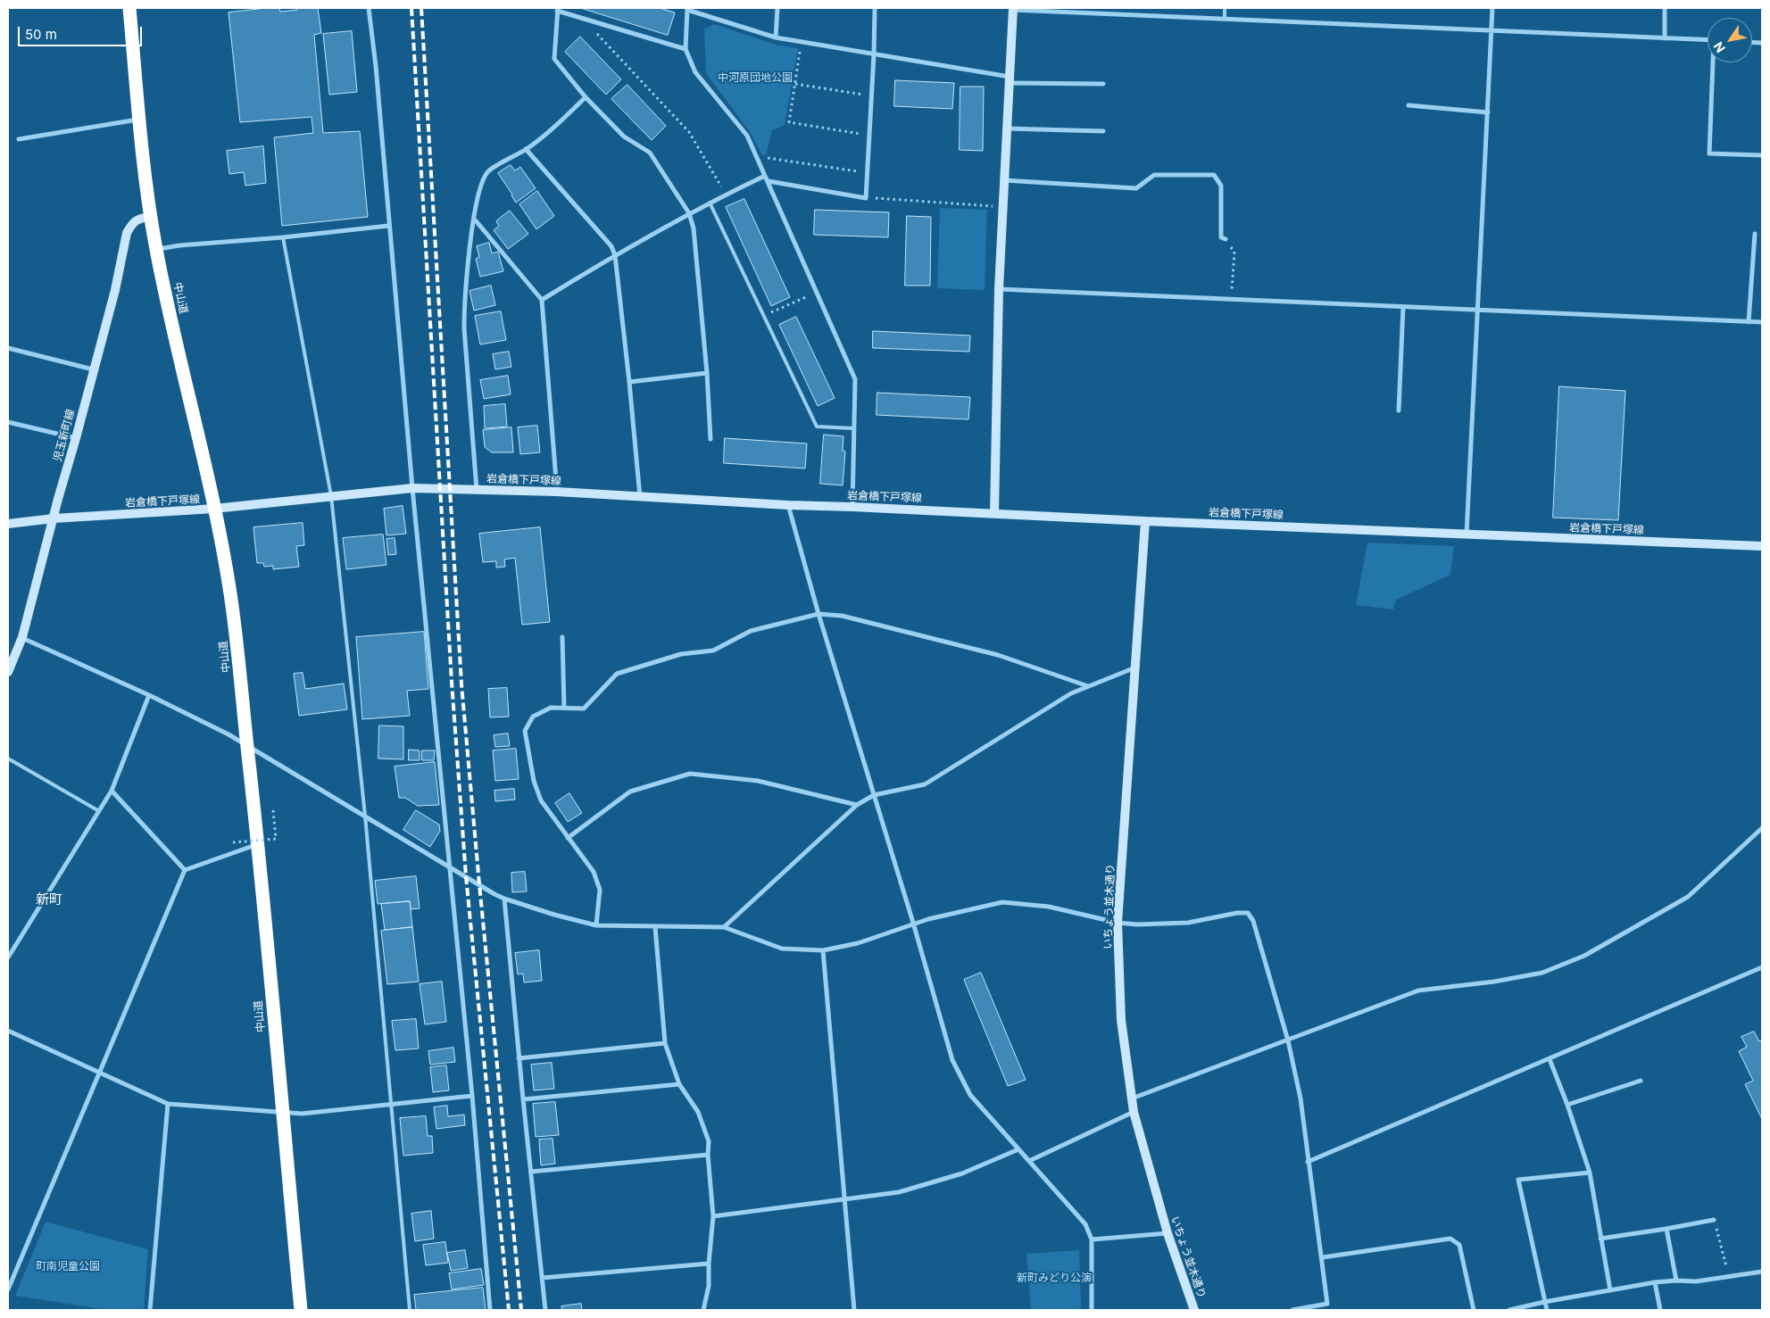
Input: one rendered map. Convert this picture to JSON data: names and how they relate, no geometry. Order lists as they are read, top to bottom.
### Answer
{
  "streets": {
    "highway": ["中山道"],
    "street": ["児玉新町線", "岩倉橋下戸塚線", "いちょう並木通り"]
  },
  "crossings": [
    ["中山道", "児玉新町線"],
    ["中山道", "岩倉橋下戸塚線"],
    ["児玉新町線", "岩倉橋下戸塚線"],
    ["岩倉橋下戸塚線", "いちょう並木通り"]
  ],
  "districts": ["新町"],
  "parks": ["中河原団地公園", "町南児童公園", "新町みどり公演"],
  "scale_bar": "50 m",
  "north": "bottom left"
}
